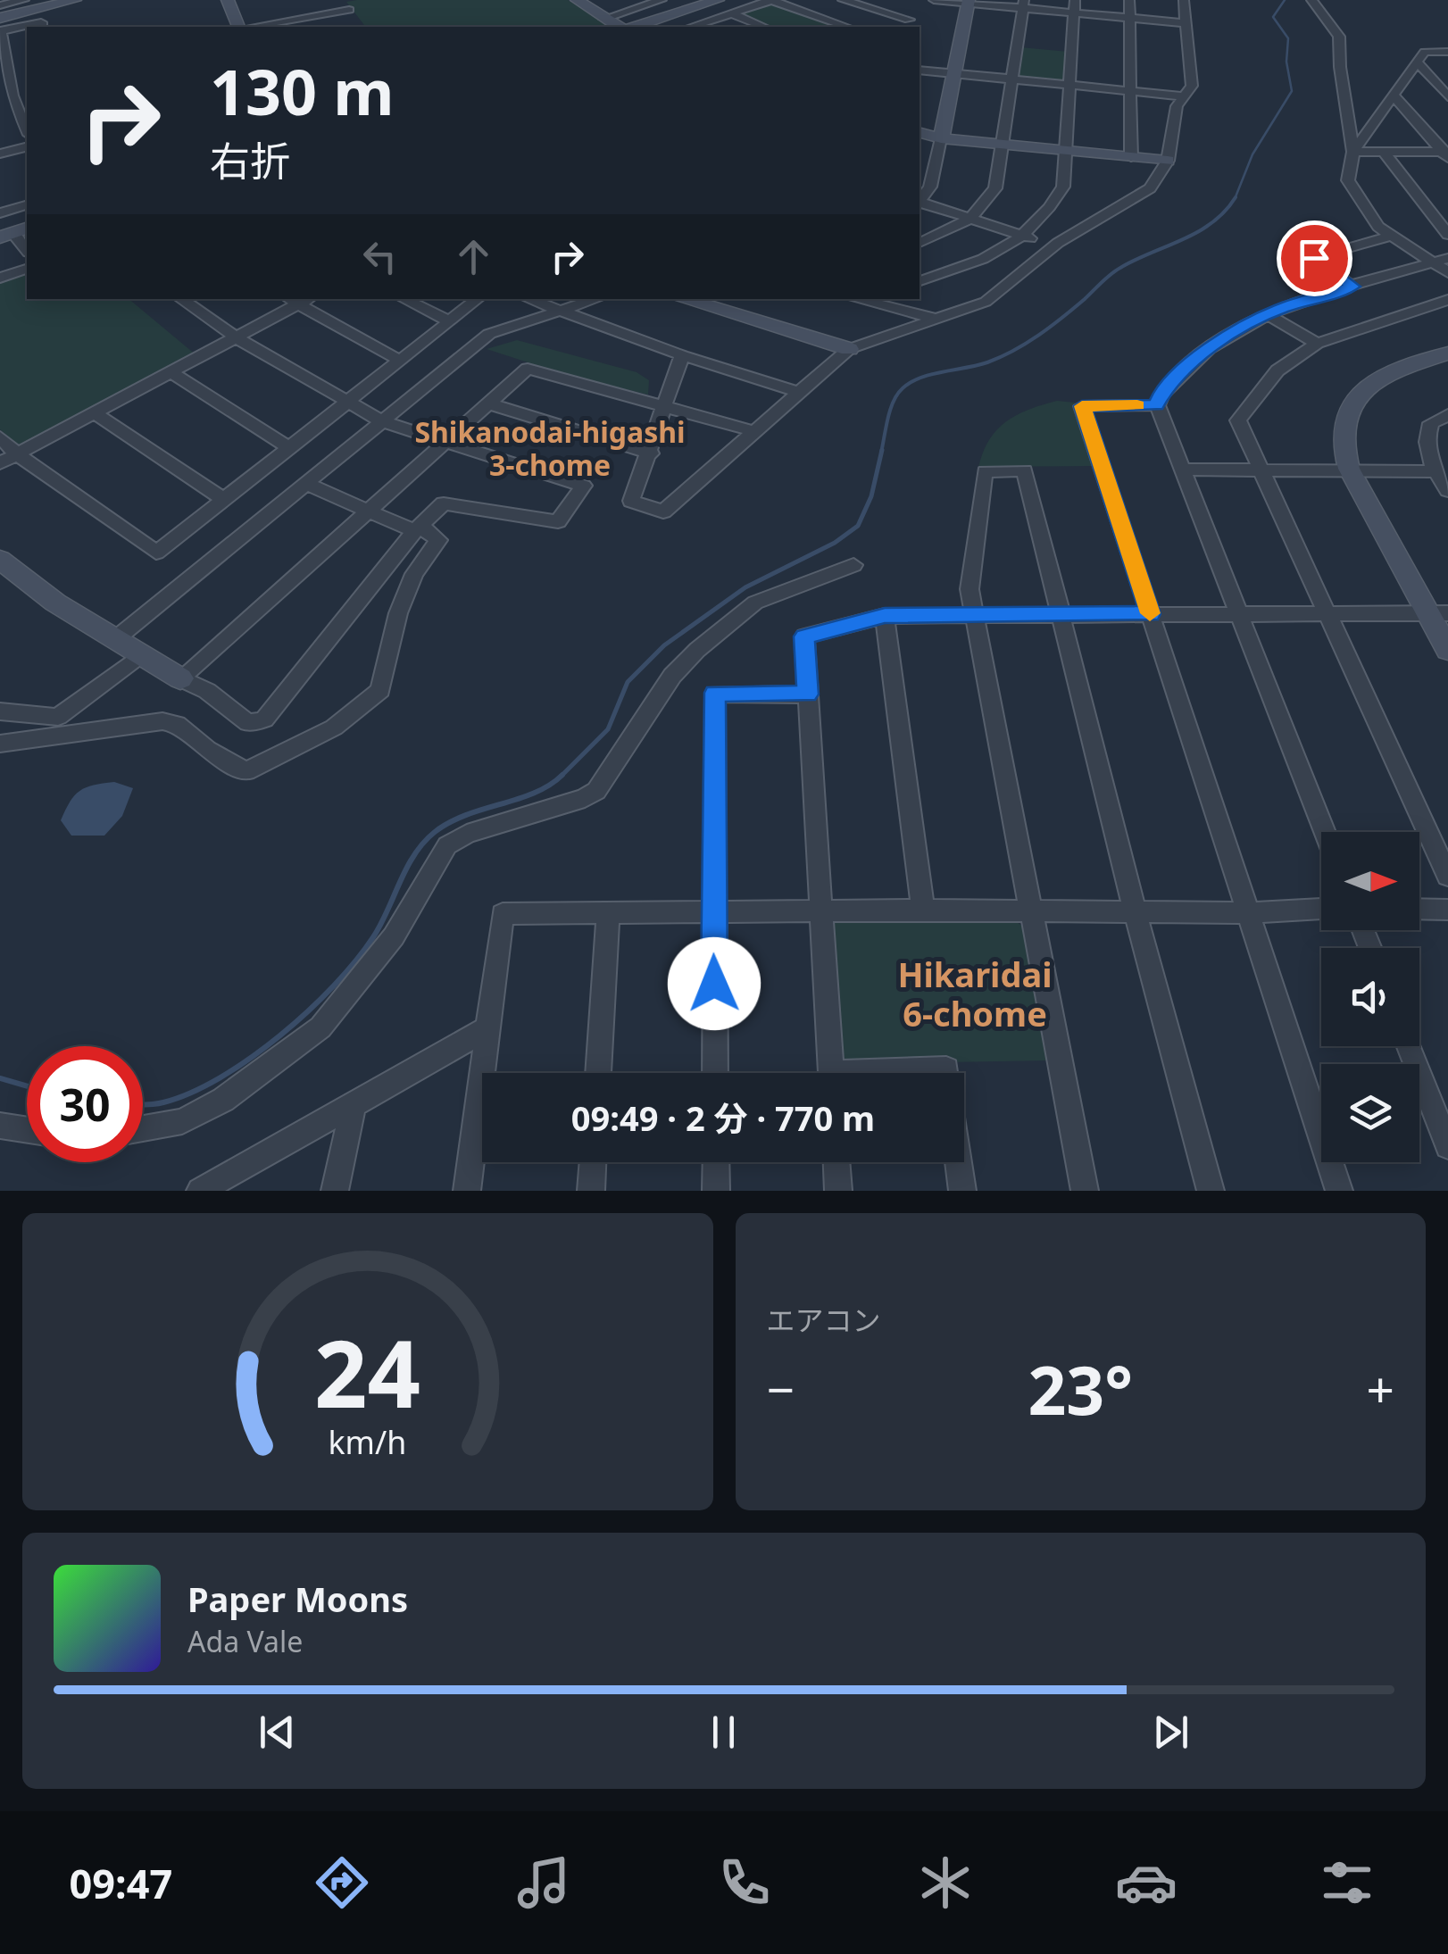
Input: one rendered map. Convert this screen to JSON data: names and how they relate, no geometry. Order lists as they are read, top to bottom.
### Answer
{
  "districts": ["Shikanodai-higashi 3-chome", "Hikaridai 6-chome"],
  "north": "right",
  "page": {
    "turn": ["130 m", "右折"],
    "limit": "30",
    "trip": "09:49 · 2 分 · 770 m",
    "tile": "エアコン",
    "heat": ["−", "23°", "+"],
    "song": ["Paper Moons", "Ada Vale"],
    "tabs": "09:47",
    "gauge": ["24", "km/h"]
  }
}
